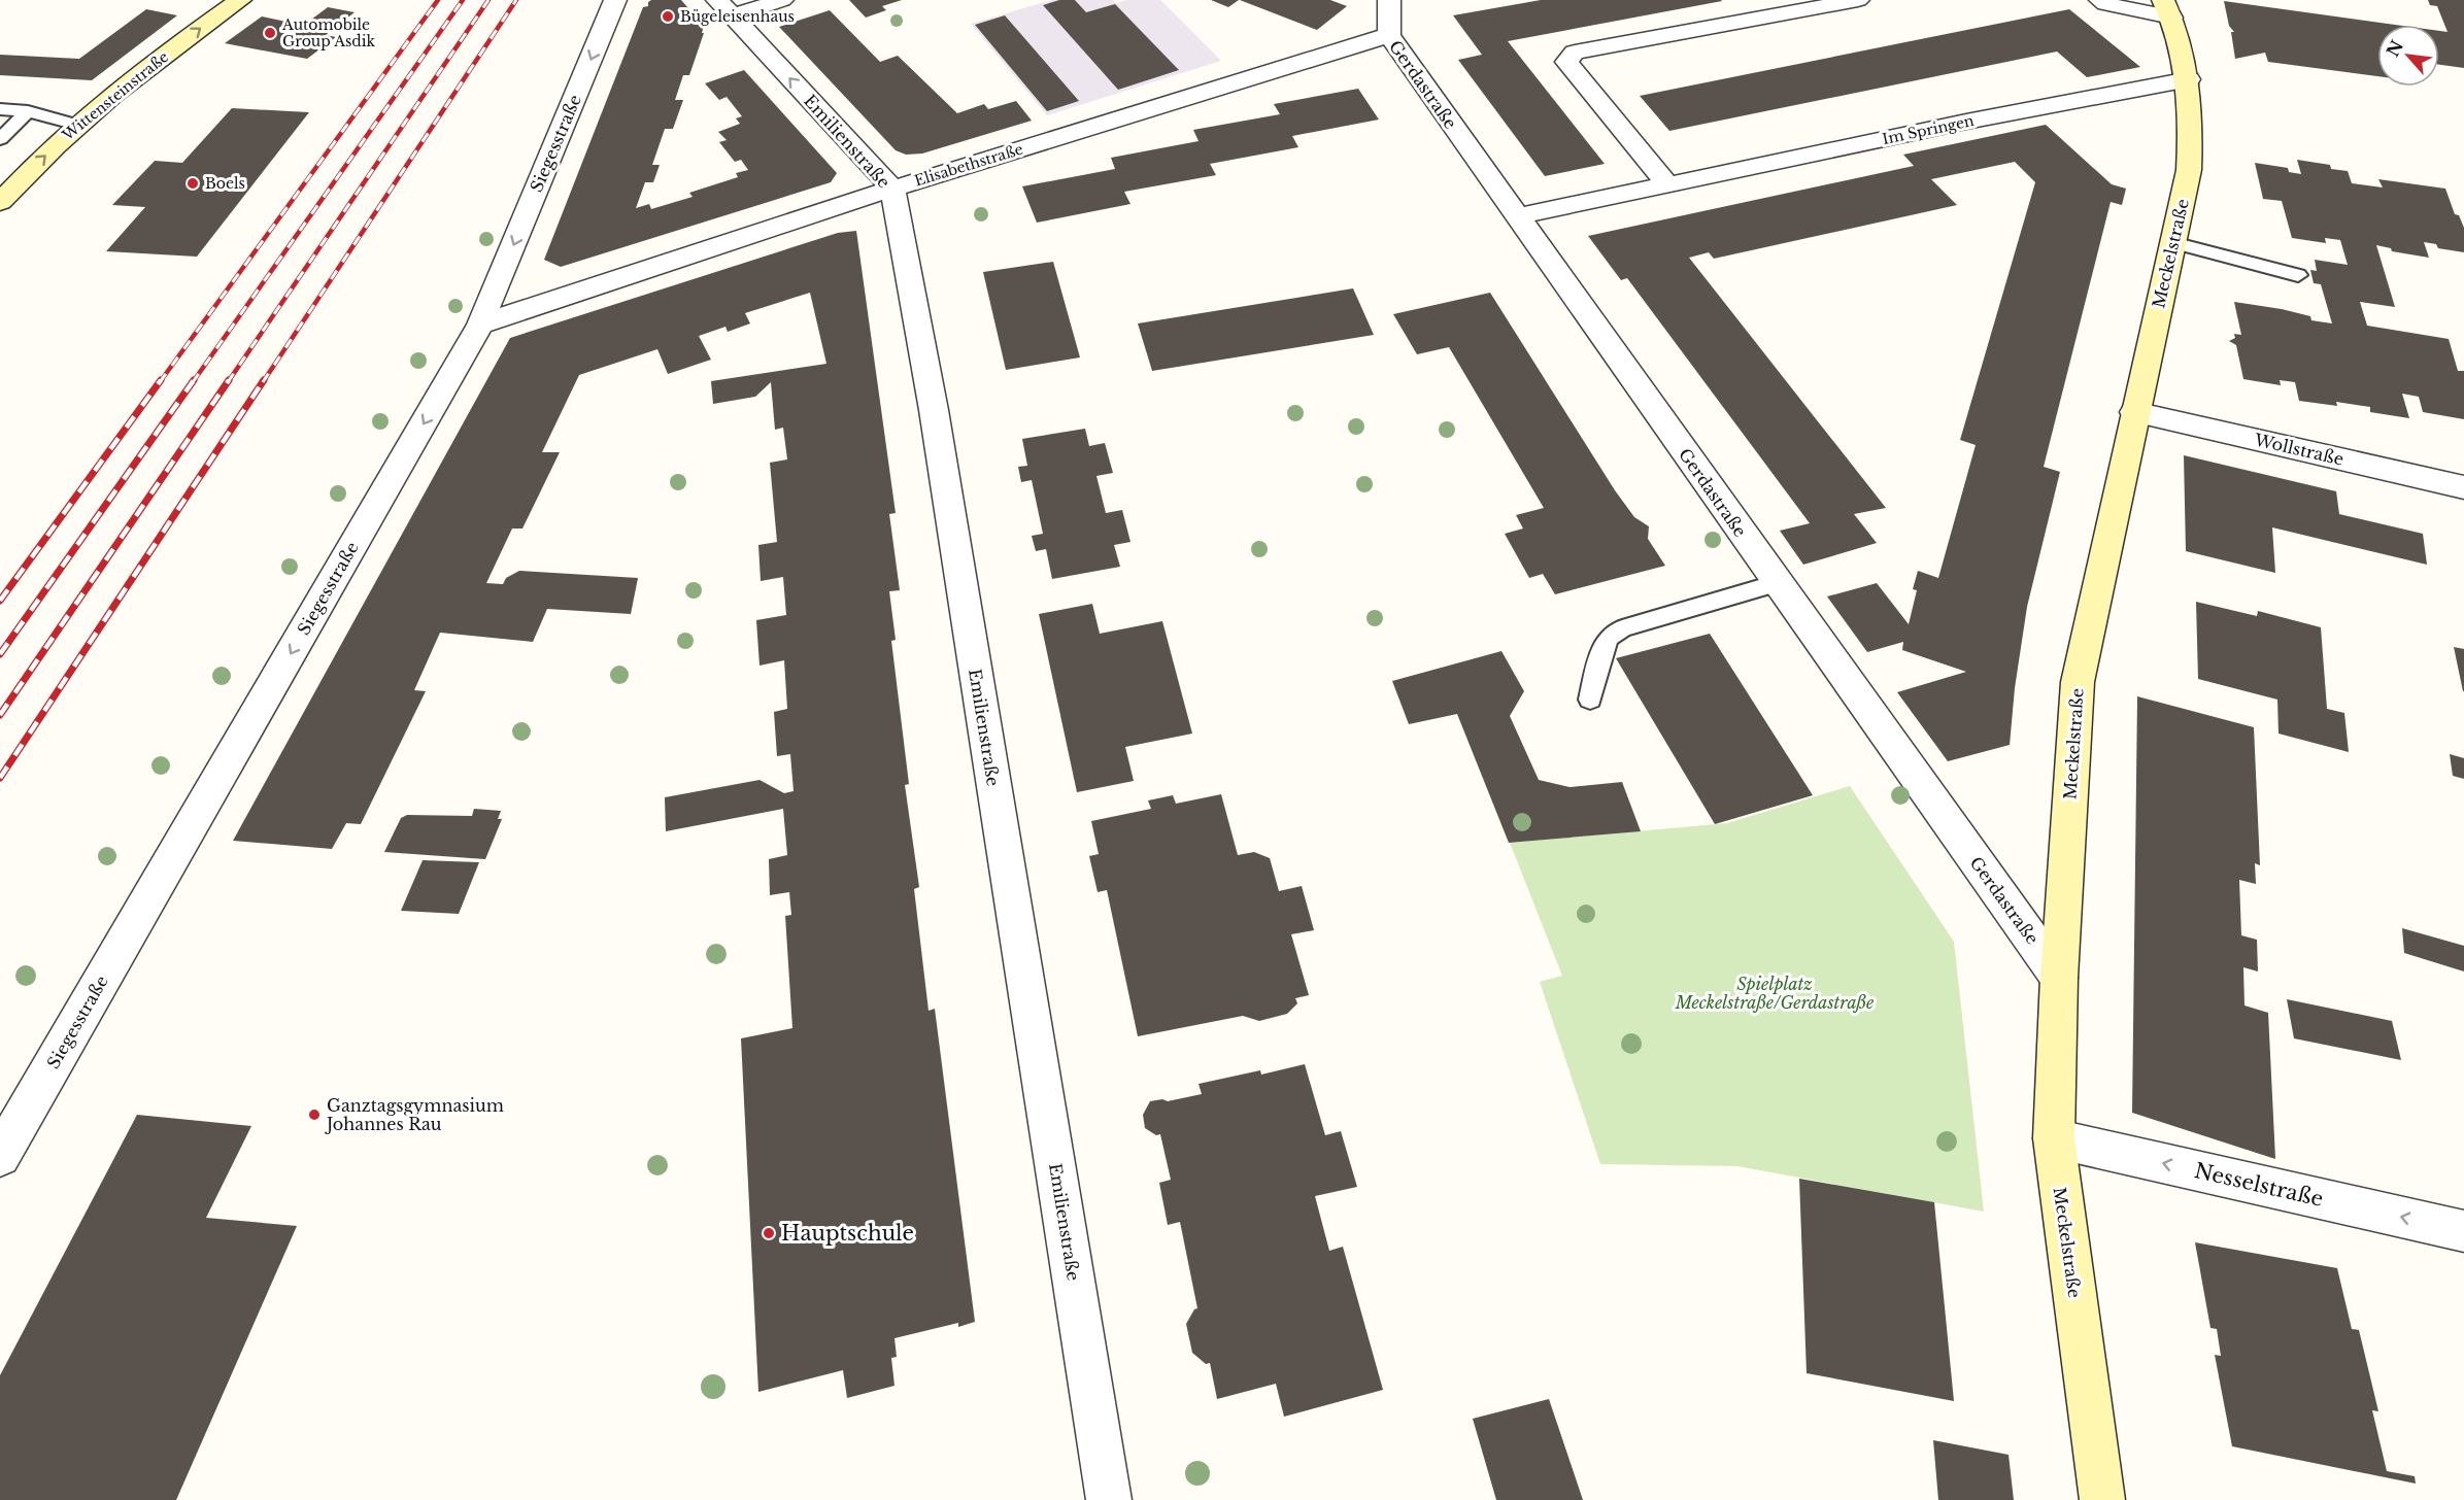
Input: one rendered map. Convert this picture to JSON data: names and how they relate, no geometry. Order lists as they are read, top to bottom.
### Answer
{
  "streets": {
    "street": [
      "Gerdastraße",
      "Wittensteinstraße",
      "Im Springen",
      "Emilienstraße",
      "Siegesstraße",
      "Elisabethstraße",
      "Meckelstraße",
      "Wollstraße",
      "Nesselstraße"
    ]
  },
  "crossings": [
    ["Gerdastraße", "Im Springen"],
    ["Gerdastraße", "Elisabethstraße"],
    ["Gerdastraße", "Meckelstraße"],
    ["Im Springen", "Meckelstraße"],
    ["Emilienstraße", "Elisabethstraße"],
    ["Siegesstraße", "Elisabethstraße"],
    ["Meckelstraße", "Wollstraße"],
    ["Meckelstraße", "Nesselstraße"]
  ],
  "one_way": ["Wittensteinstraße", "Siegesstraße", "Nesselstraße"],
  "parks": ["Spielplatz Meckelstraße/Gerdastraße"],
  "places": [
    "Bügeleisenhaus",
    "Automobile Group Asdik",
    "Boels",
    "Ganztagsgymnasium Johannes Rau",
    "Hauptschule"
  ],
  "north": "top left"
}
